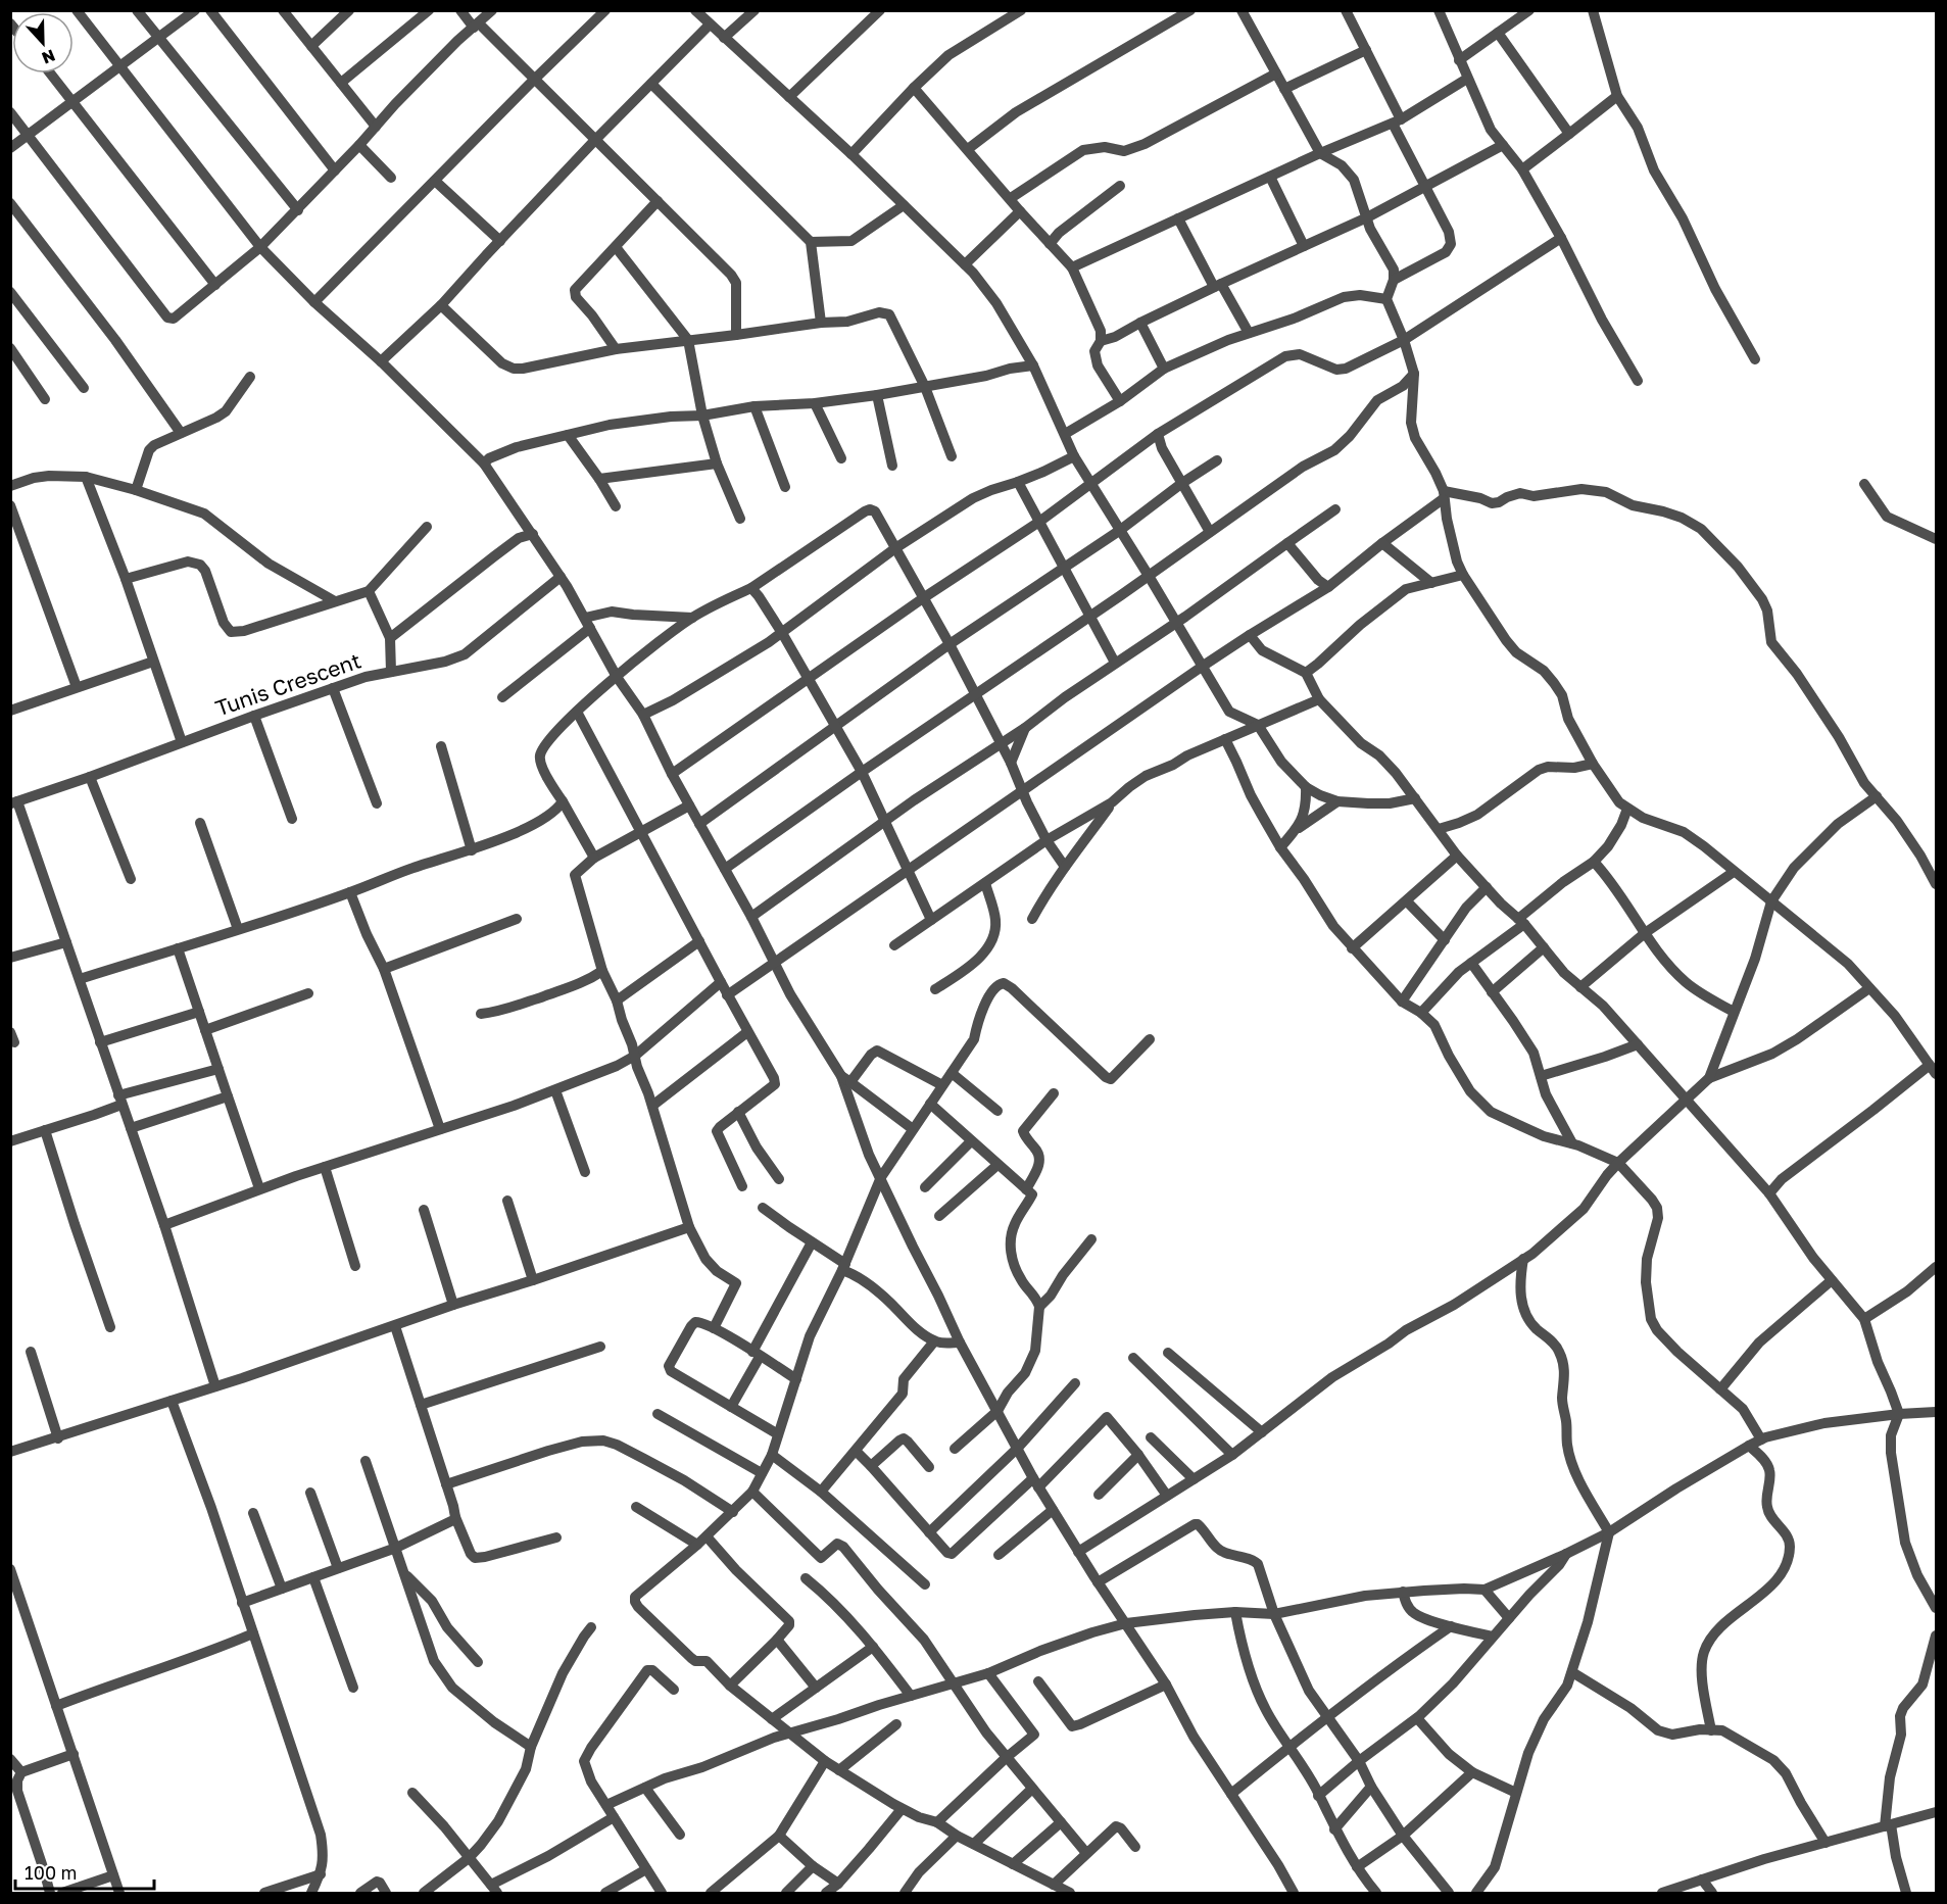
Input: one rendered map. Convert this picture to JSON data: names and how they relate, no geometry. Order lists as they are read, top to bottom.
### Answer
{
  "streets": {
    "street": ["Tunis Crescent"]
  },
  "scale_bar": "100 m",
  "north": "bottom"
}
